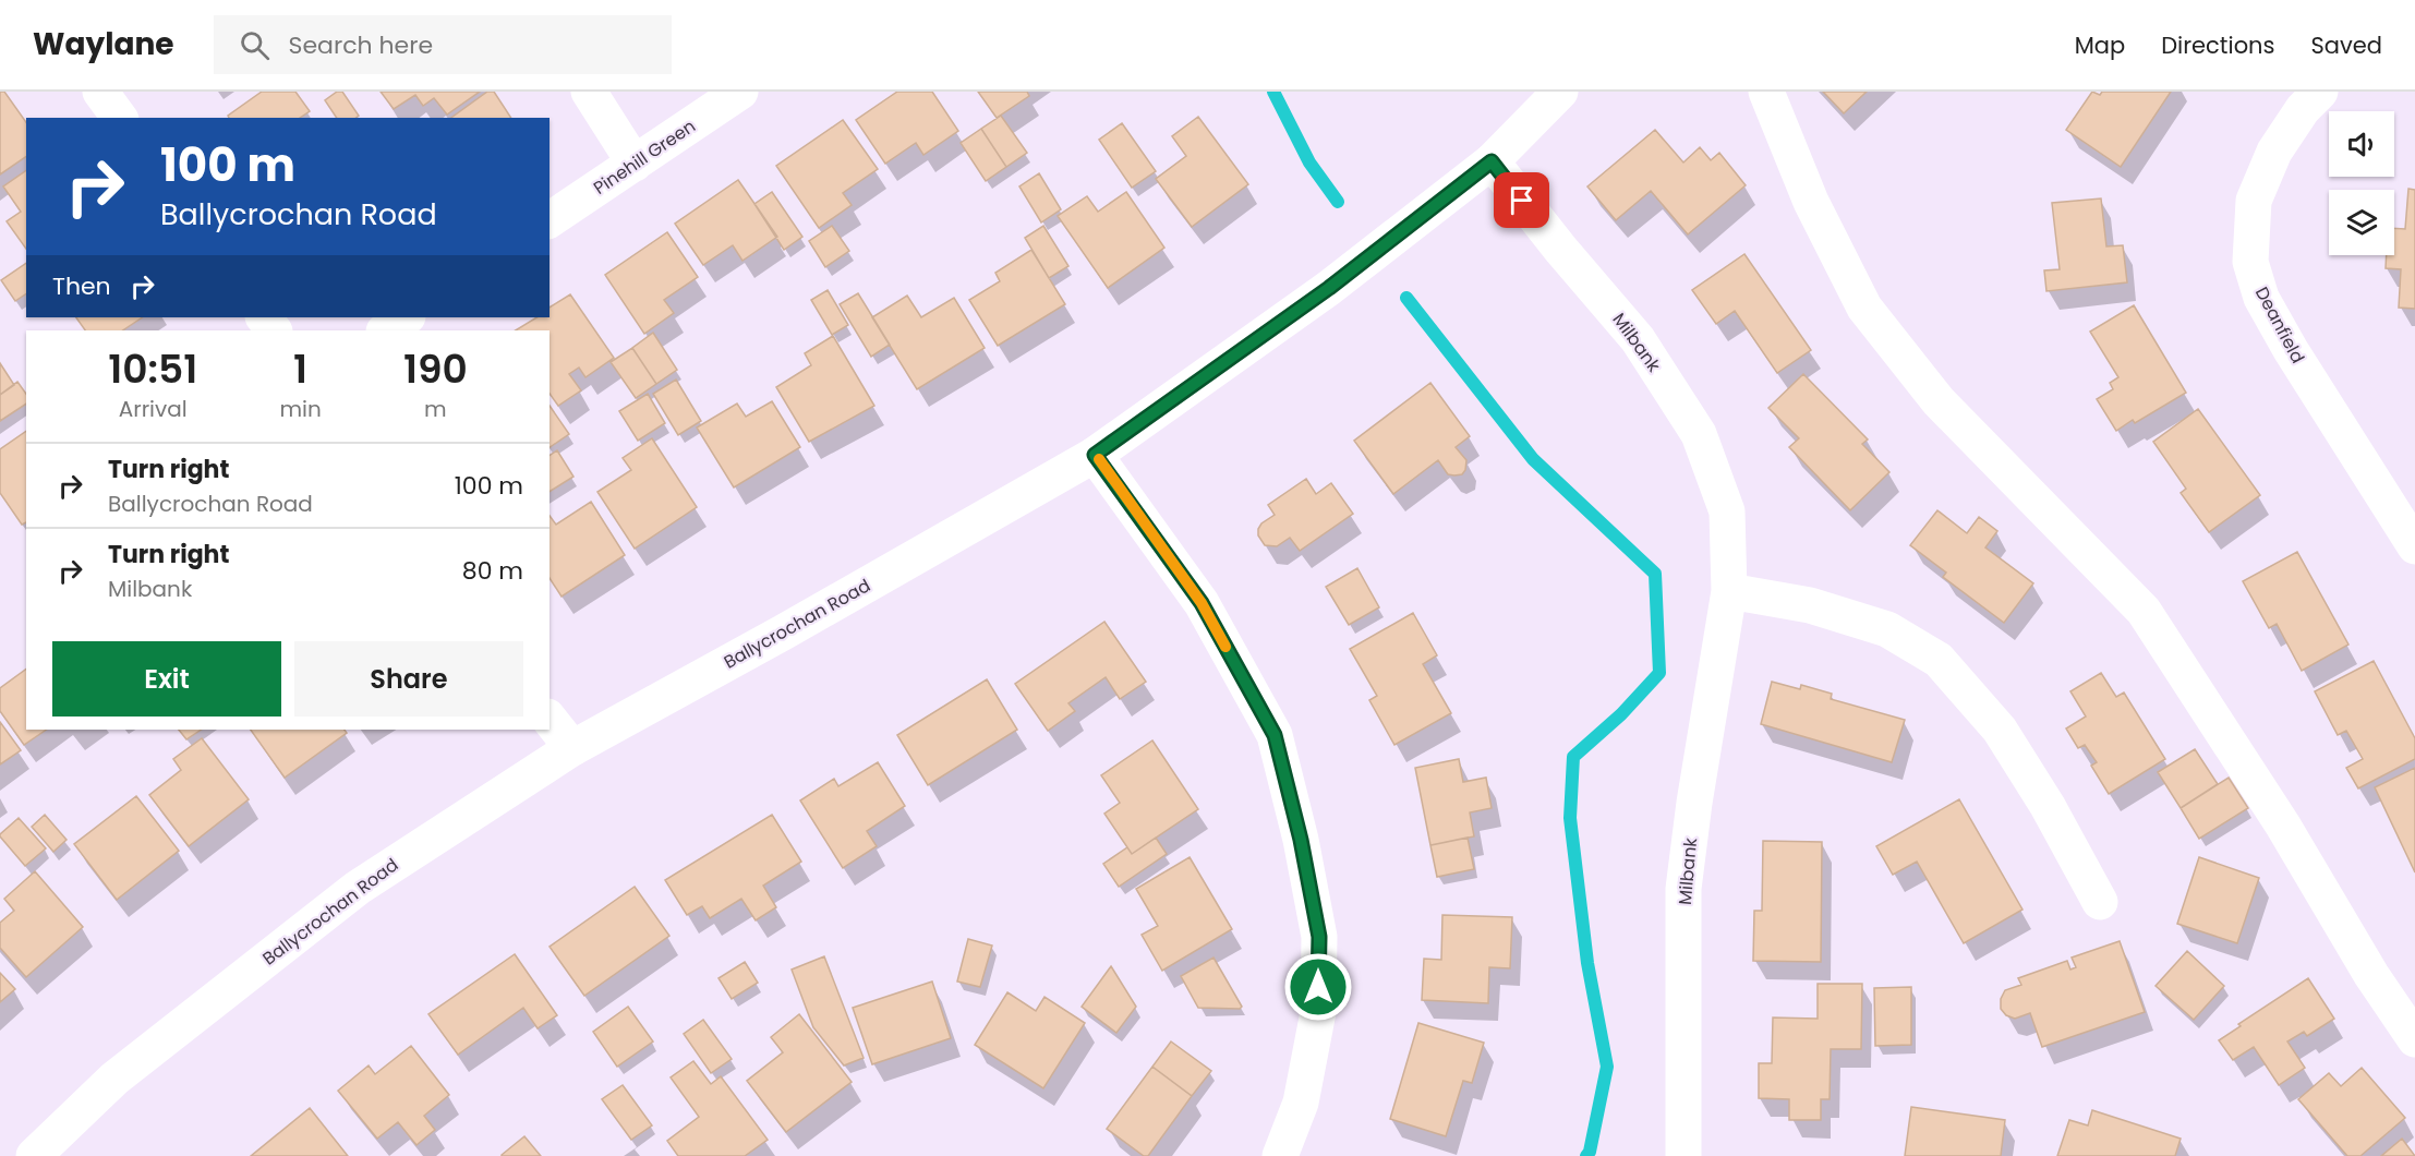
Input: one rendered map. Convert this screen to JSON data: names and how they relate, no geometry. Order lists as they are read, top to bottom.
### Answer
{
  "streets": {
    "street": [
      "Pinehill Green",
      "Deanfield",
      "Milbank",
      "Ballycrochan Road"
    ]
  },
  "crossings": [
    ["Milbank", "Ballycrochan Road"]
  ],
  "page": {
    "header": "Waylane",
    "search": "Search here",
    "nav": ["Map", "Directions", "Saved"],
    "turn": ["100 m", "Ballycrochan Road"],
    "then": "Then",
    "eta": [
      "10:51",
      "Arrival",
      "1",
      "min",
      "190",
      "m"
    ],
    "list": [
      {
        "name": "Turn right",
        "note": "Ballycrochan Road",
        "value": "100 m"
      },
      {
        "name": "Turn right",
        "note": "Milbank",
        "value": "80 m"
      }
    ],
    "buttons": ["Exit", "Share"]
  }
}
